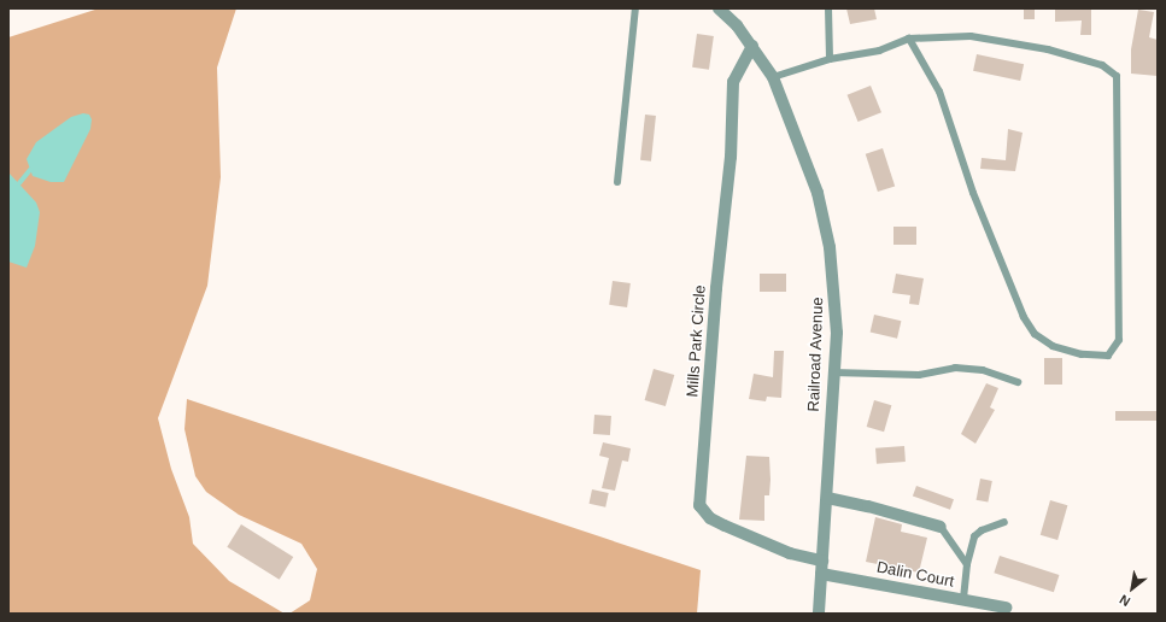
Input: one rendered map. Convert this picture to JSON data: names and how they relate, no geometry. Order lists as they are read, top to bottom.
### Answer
{
  "streets": {
    "street": ["Mills Park Circle", "Railroad Avenue", "Dalin Court"]
  },
  "crossings": [
    ["Mills Park Circle", "Railroad Avenue"],
    ["Railroad Avenue", "Dalin Court"]
  ],
  "north": "bottom left"
}
